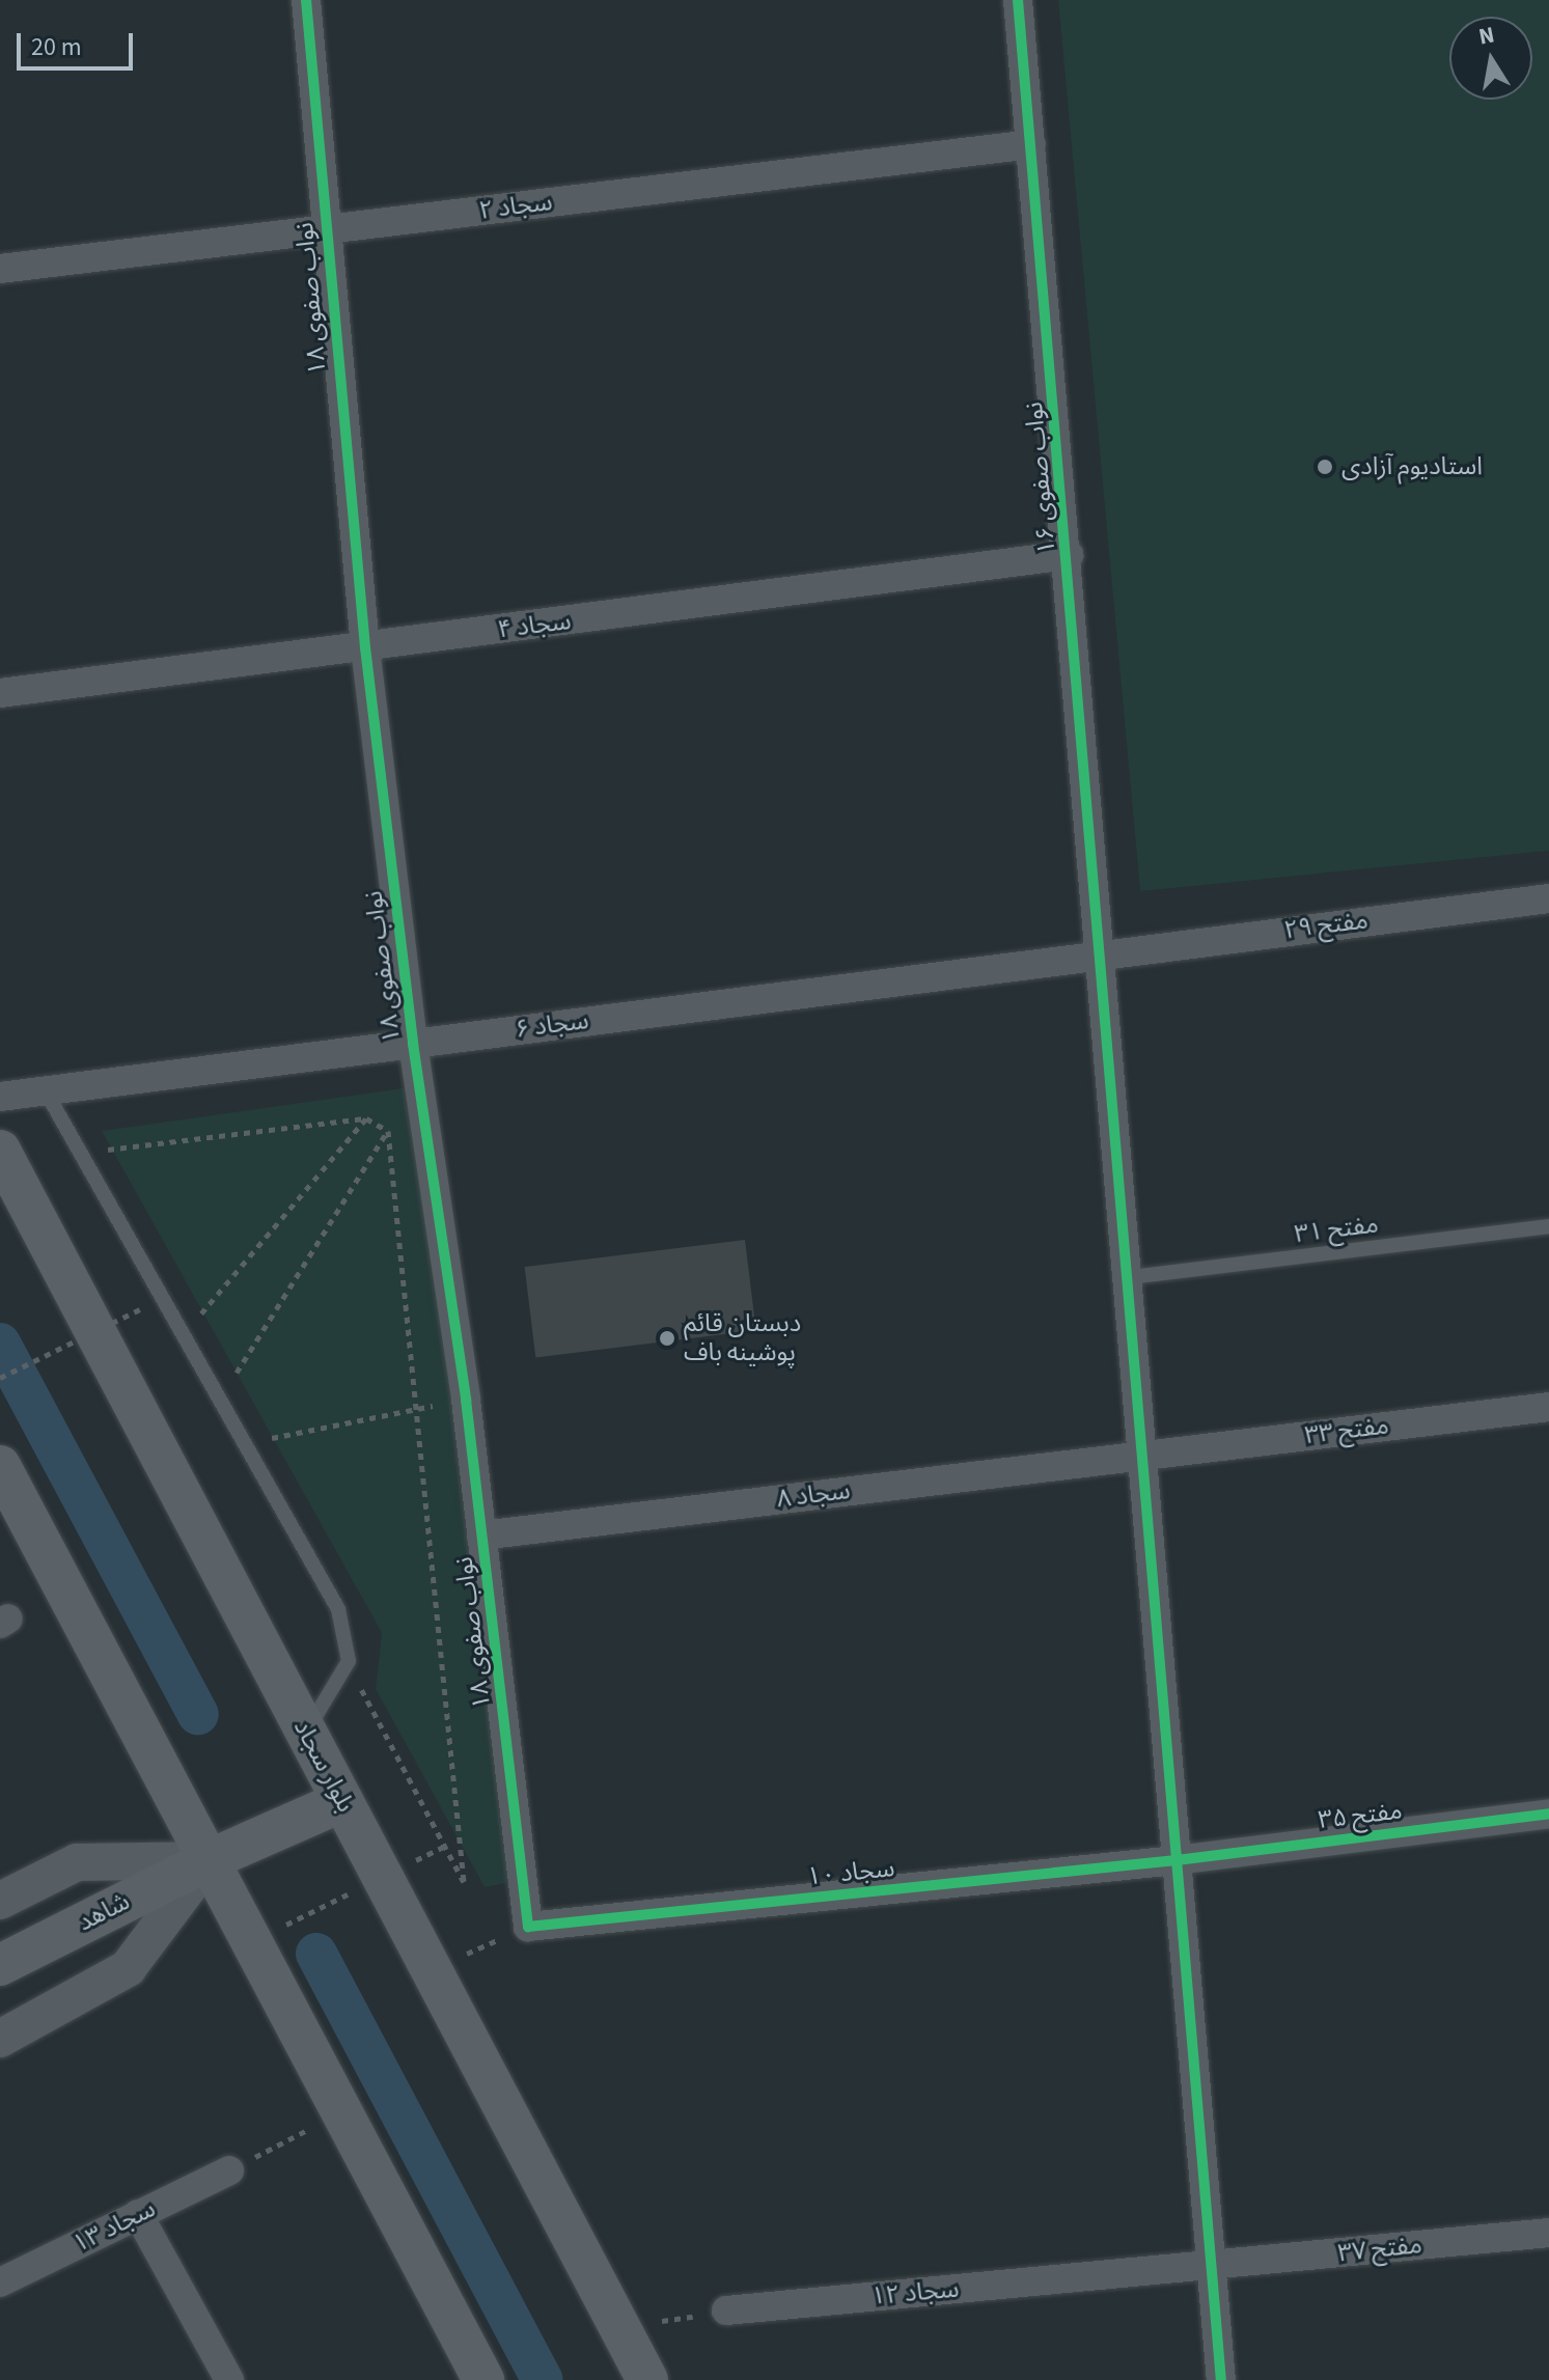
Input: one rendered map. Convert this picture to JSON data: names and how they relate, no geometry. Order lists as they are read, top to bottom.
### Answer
{
  "streets": {
    "main road": ["بلوار سجاد", "شاهد"],
    "street": [
      "سجاد ۲",
      "نواب صفوی ۱۸",
      "نواب صفوی ۱۶",
      "سجاد ۴",
      "مفتح ۲۹",
      "سجاد ۶",
      "مفتح ۳۳",
      "سجاد ۸",
      "مفتح ۳۵",
      "سجاد ۱۰",
      "سجاد ۱۳",
      "مفتح ۳۷",
      "سجاد ۱۲"
    ],
    "lane": ["مفتح ۳۱"]
  },
  "crossings": [
    ["سجاد ۲", "نواب صفوی ۱۸"],
    ["سجاد ۲", "نواب صفوی ۱۶"],
    ["نواب صفوی ۱۸", "سجاد ۴"],
    ["نواب صفوی ۱۸", "سجاد ۶"],
    ["نواب صفوی ۱۸", "سجاد ۸"],
    ["نواب صفوی ۱۸", "سجاد ۱۰"],
    ["نواب صفوی ۱۶", "سجاد ۴"],
    ["نواب صفوی ۱۶", "مفتح ۲۹"],
    ["نواب صفوی ۱۶", "سجاد ۶"],
    ["نواب صفوی ۱۶", "مفتح ۳۱"],
    ["نواب صفوی ۱۶", "مفتح ۳۳"],
    ["نواب صفوی ۱۶", "سجاد ۸"],
    ["نواب صفوی ۱۶", "مفتح ۳۵"],
    ["نواب صفوی ۱۶", "سجاد ۱۰"],
    ["نواب صفوی ۱۶", "مفتح ۳۷"],
    ["نواب صفوی ۱۶", "سجاد ۱۲"],
    ["مفتح ۲۹", "سجاد ۶"],
    ["مفتح ۳۳", "سجاد ۸"],
    ["بلوار سجاد", "شاهد"],
    ["مفتح ۳۵", "سجاد ۱۰"],
    ["مفتح ۳۷", "سجاد ۱۲"]
  ],
  "places": ["استادیوم آزادی", "دبستان قائم پوشینه باف"],
  "scale_bar": "20 m",
  "north": "top"
}
